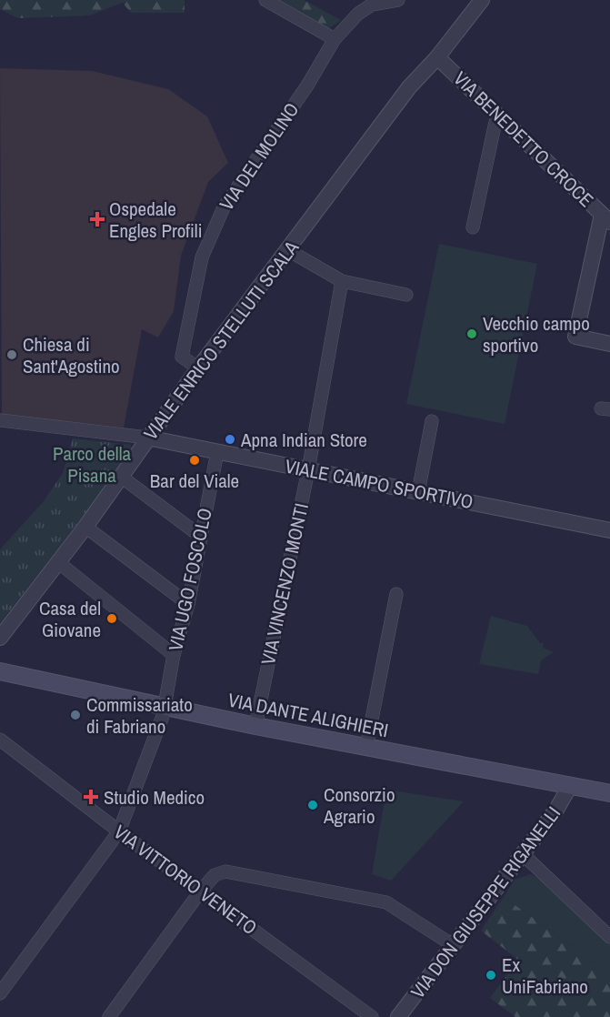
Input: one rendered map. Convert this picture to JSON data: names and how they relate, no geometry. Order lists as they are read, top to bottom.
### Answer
{
  "streets": {
    "main road": ["VIA DANTE ALIGHIERI"],
    "street": [
      "VIA BENEDETTO CROCE",
      "VIA DEL MOLINO",
      "VIALE ENRICO STELLUTI SCALA",
      "VIALE CAMPO SPORTIVO",
      "VIA UGO FOSCOLO",
      "VIA VINCENZO MONTI",
      "VIA VITTORIO VENETO",
      "VIA DON GIUSEPPE RIGANELLI"
    ]
  },
  "crossings": [
    ["VIA BENEDETTO CROCE", "VIALE ENRICO STELLUTI SCALA"],
    ["VIA DEL MOLINO", "VIALE ENRICO STELLUTI SCALA"],
    ["VIALE ENRICO STELLUTI SCALA", "VIALE CAMPO SPORTIVO"],
    ["VIALE CAMPO SPORTIVO", "VIA UGO FOSCOLO"],
    ["VIALE CAMPO SPORTIVO", "VIA VINCENZO MONTI"],
    ["VIA UGO FOSCOLO", "VIA DANTE ALIGHIERI"],
    ["VIA UGO FOSCOLO", "VIA VITTORIO VENETO"],
    ["VIA VINCENZO MONTI", "VIA DANTE ALIGHIERI"],
    ["VIA DANTE ALIGHIERI", "VIA DON GIUSEPPE RIGANELLI"]
  ],
  "parks": ["Parco della Pisana"],
  "places": {
    "health": ["Ospedale Engles Profili", "Studio Medico"],
    "other": [
      "Vecchio campo sportivo",
      "Chiesa di Sant'Agostino",
      "Apna Indian Store",
      "Bar del Viale",
      "Casa del Giovane",
      "Commissariato di Fabriano",
      "Consorzio Agrario",
      "Ex UniFabriano"
    ]
  }
}
